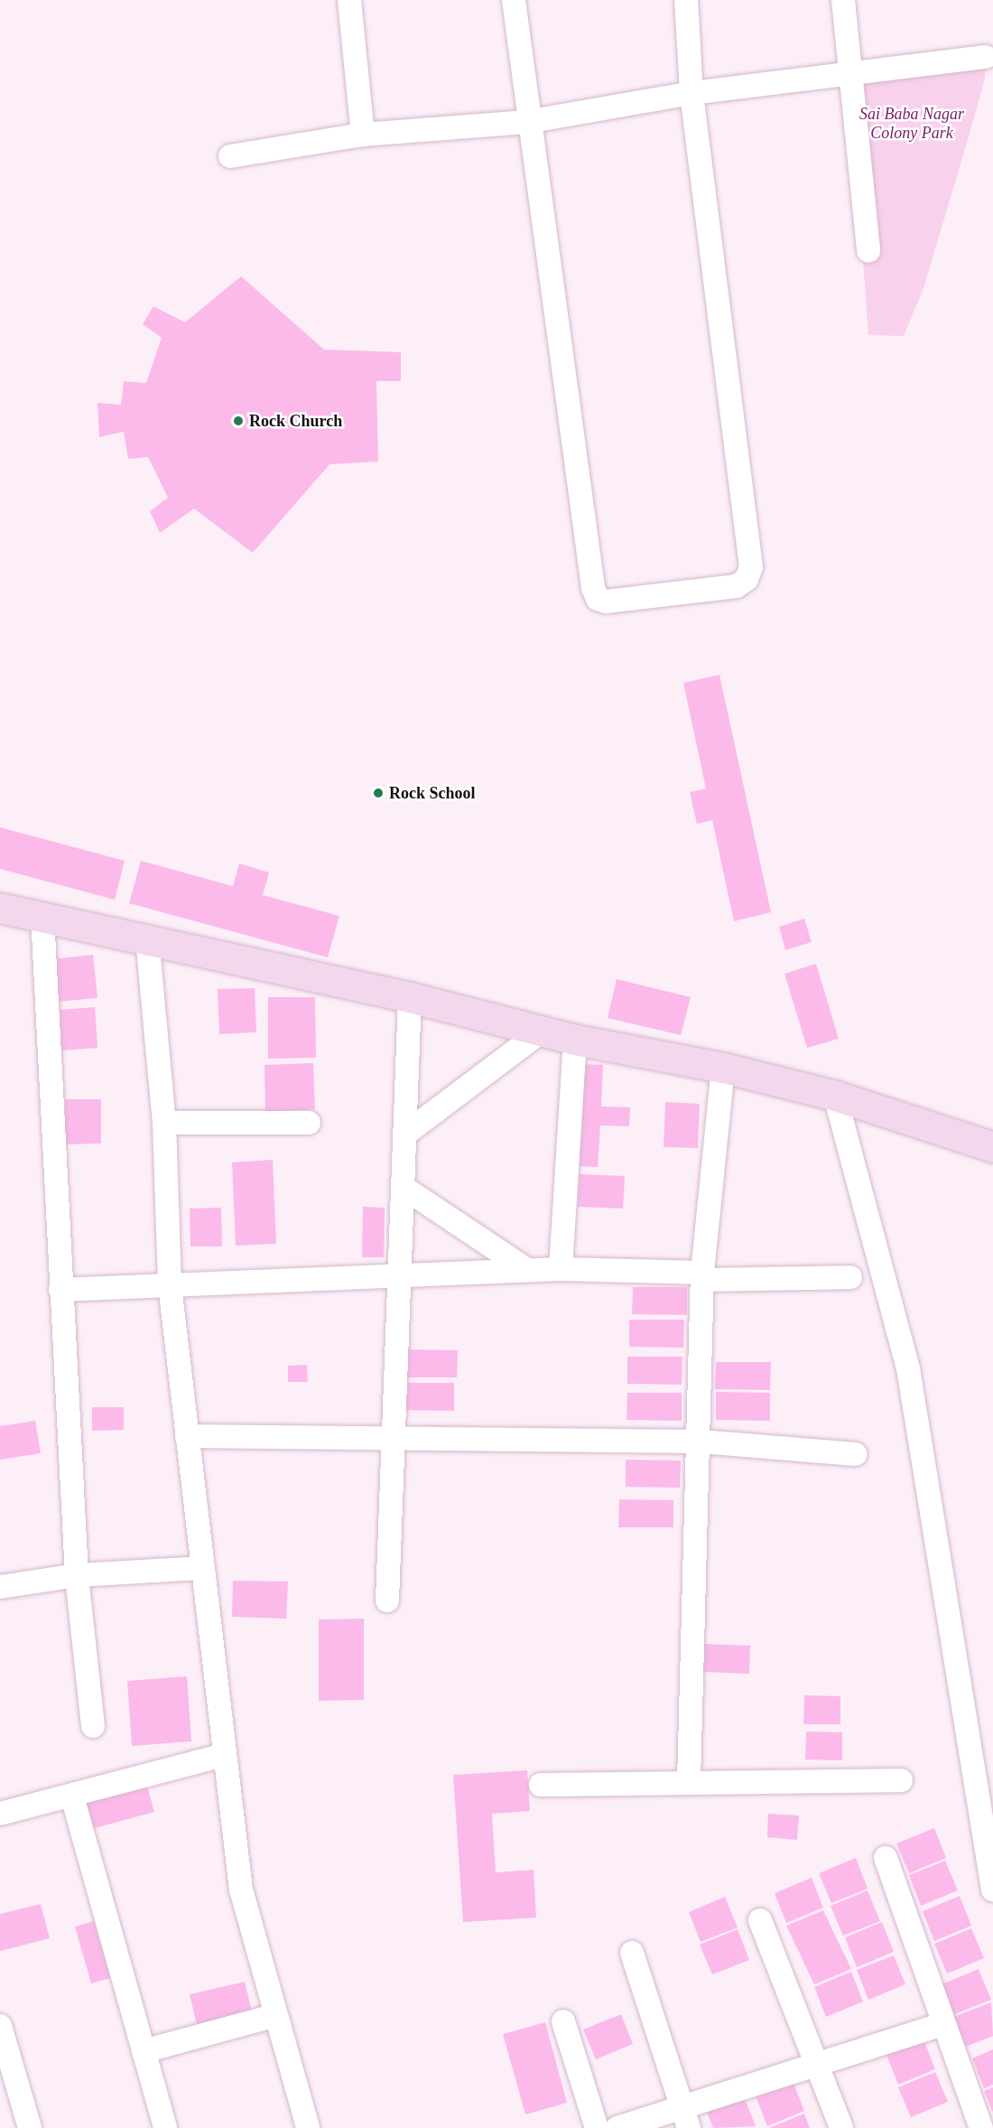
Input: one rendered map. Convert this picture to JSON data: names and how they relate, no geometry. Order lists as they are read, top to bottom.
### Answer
{
  "parks": ["Sai Baba Nagar Colony Park"],
  "places": ["Rock Church", "Rock School"]
}
